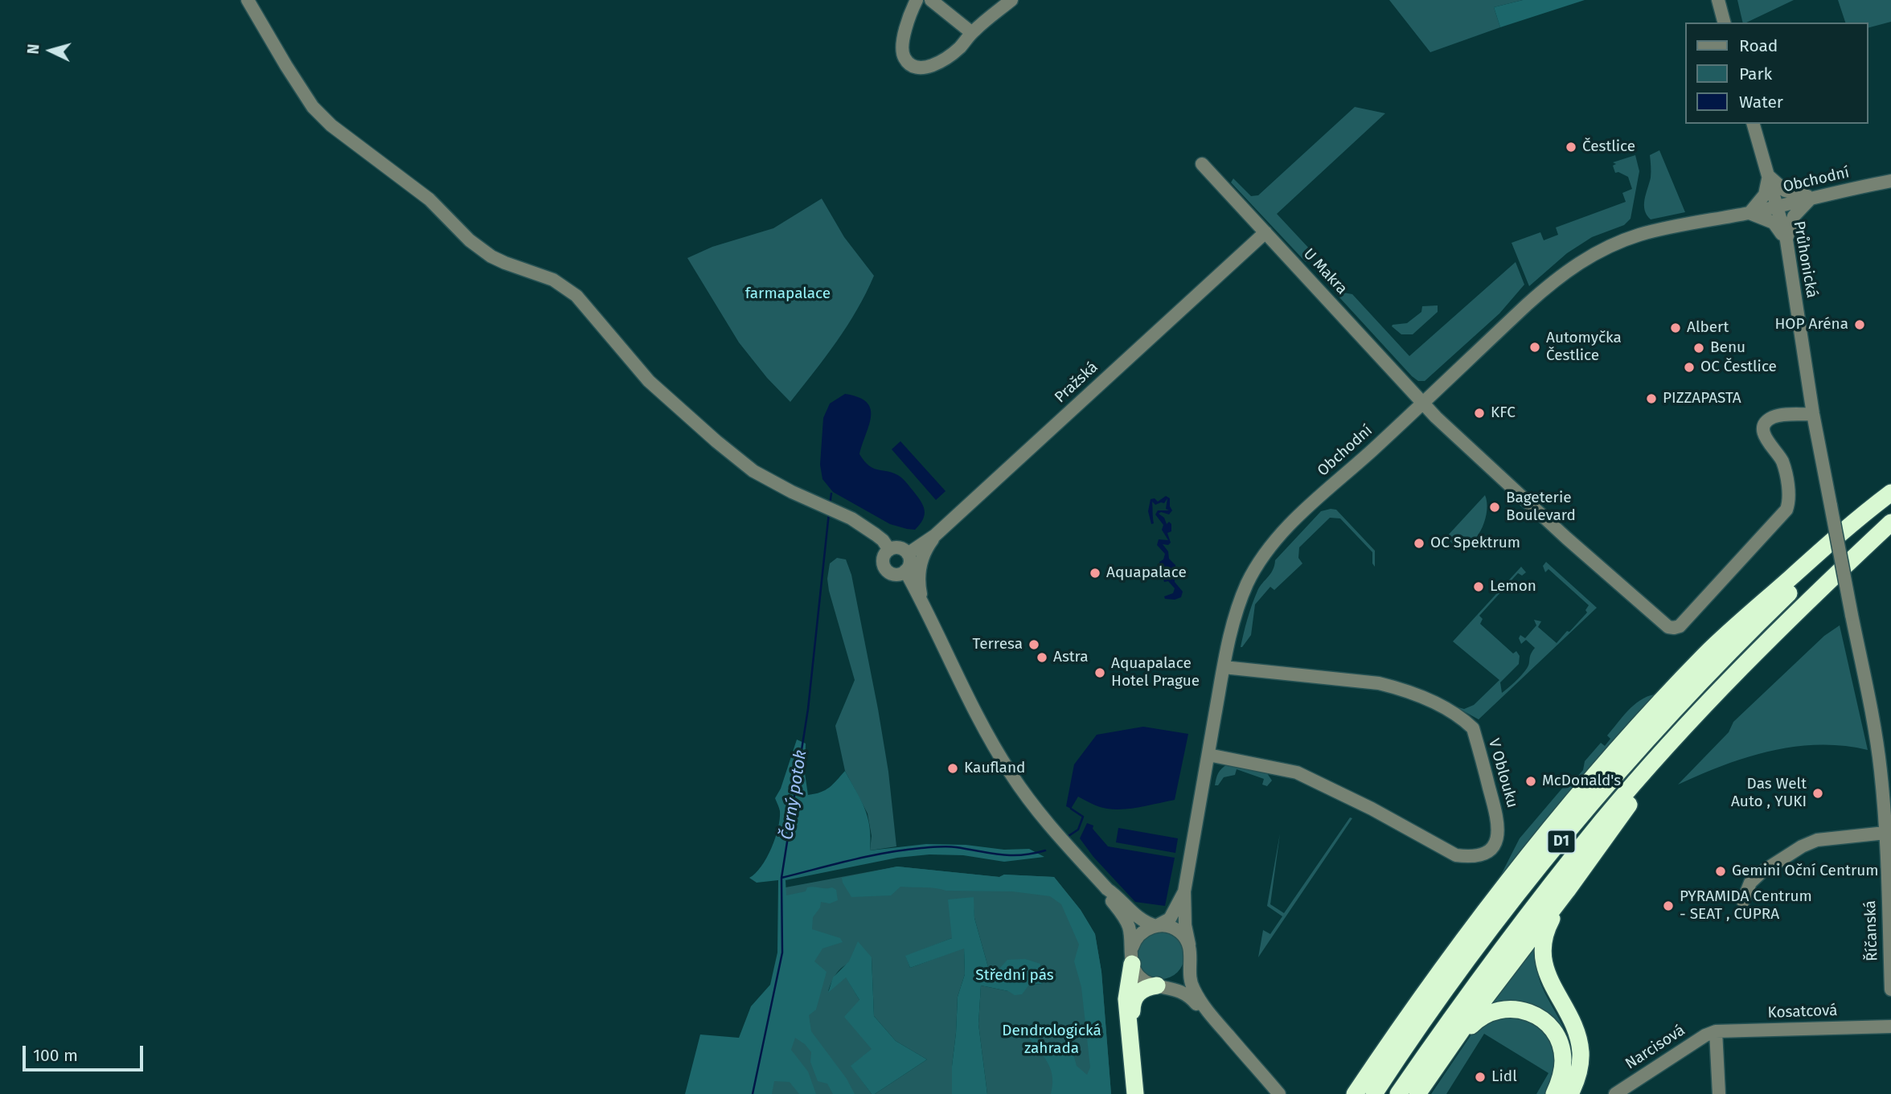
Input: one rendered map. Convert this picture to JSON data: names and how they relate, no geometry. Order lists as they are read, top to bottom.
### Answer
{
  "streets": {
    "highway": ["D1"],
    "street": [
      "Obchodní",
      "Průhonická",
      "U Makra",
      "Pražská",
      "V Oblouku",
      "Říčanská",
      "Kosatcová",
      "Narcisová"
    ]
  },
  "crossings": [
    ["Obchodní", "Průhonická"],
    ["Obchodní", "U Makra"],
    ["Obchodní", "V Oblouku"],
    ["Průhonická", "U Makra"],
    ["Průhonická", "Říčanská"],
    ["U Makra", "Pražská"],
    ["Kosatcová", "Narcisová"]
  ],
  "water": ["Černý potok"],
  "parks": ["farmapalace", "Střední pás", "Dendrologická zahrada"],
  "places": [
    "Čestlice",
    "HOP Aréna",
    "Albert",
    "Automyčka Čestlice",
    "Benu",
    "OC Čestlice",
    "PIZZAPASTA",
    "KFC",
    "Bageterie Boulevard",
    "OC Spektrum",
    "Aquapalace",
    "Lemon",
    "Terresa",
    "Astra",
    "Aquapalace Hotel Prague",
    "Kaufland",
    "McDonald's",
    "Das Welt Auto , YUKI",
    "Gemini Oční Centrum",
    "PYRAMIDA Centrum - SEAT , CUPRA",
    "Lidl"
  ],
  "legend": ["Road", "Park", "Water"],
  "scale_bar": "100 m",
  "north": "left"
}
